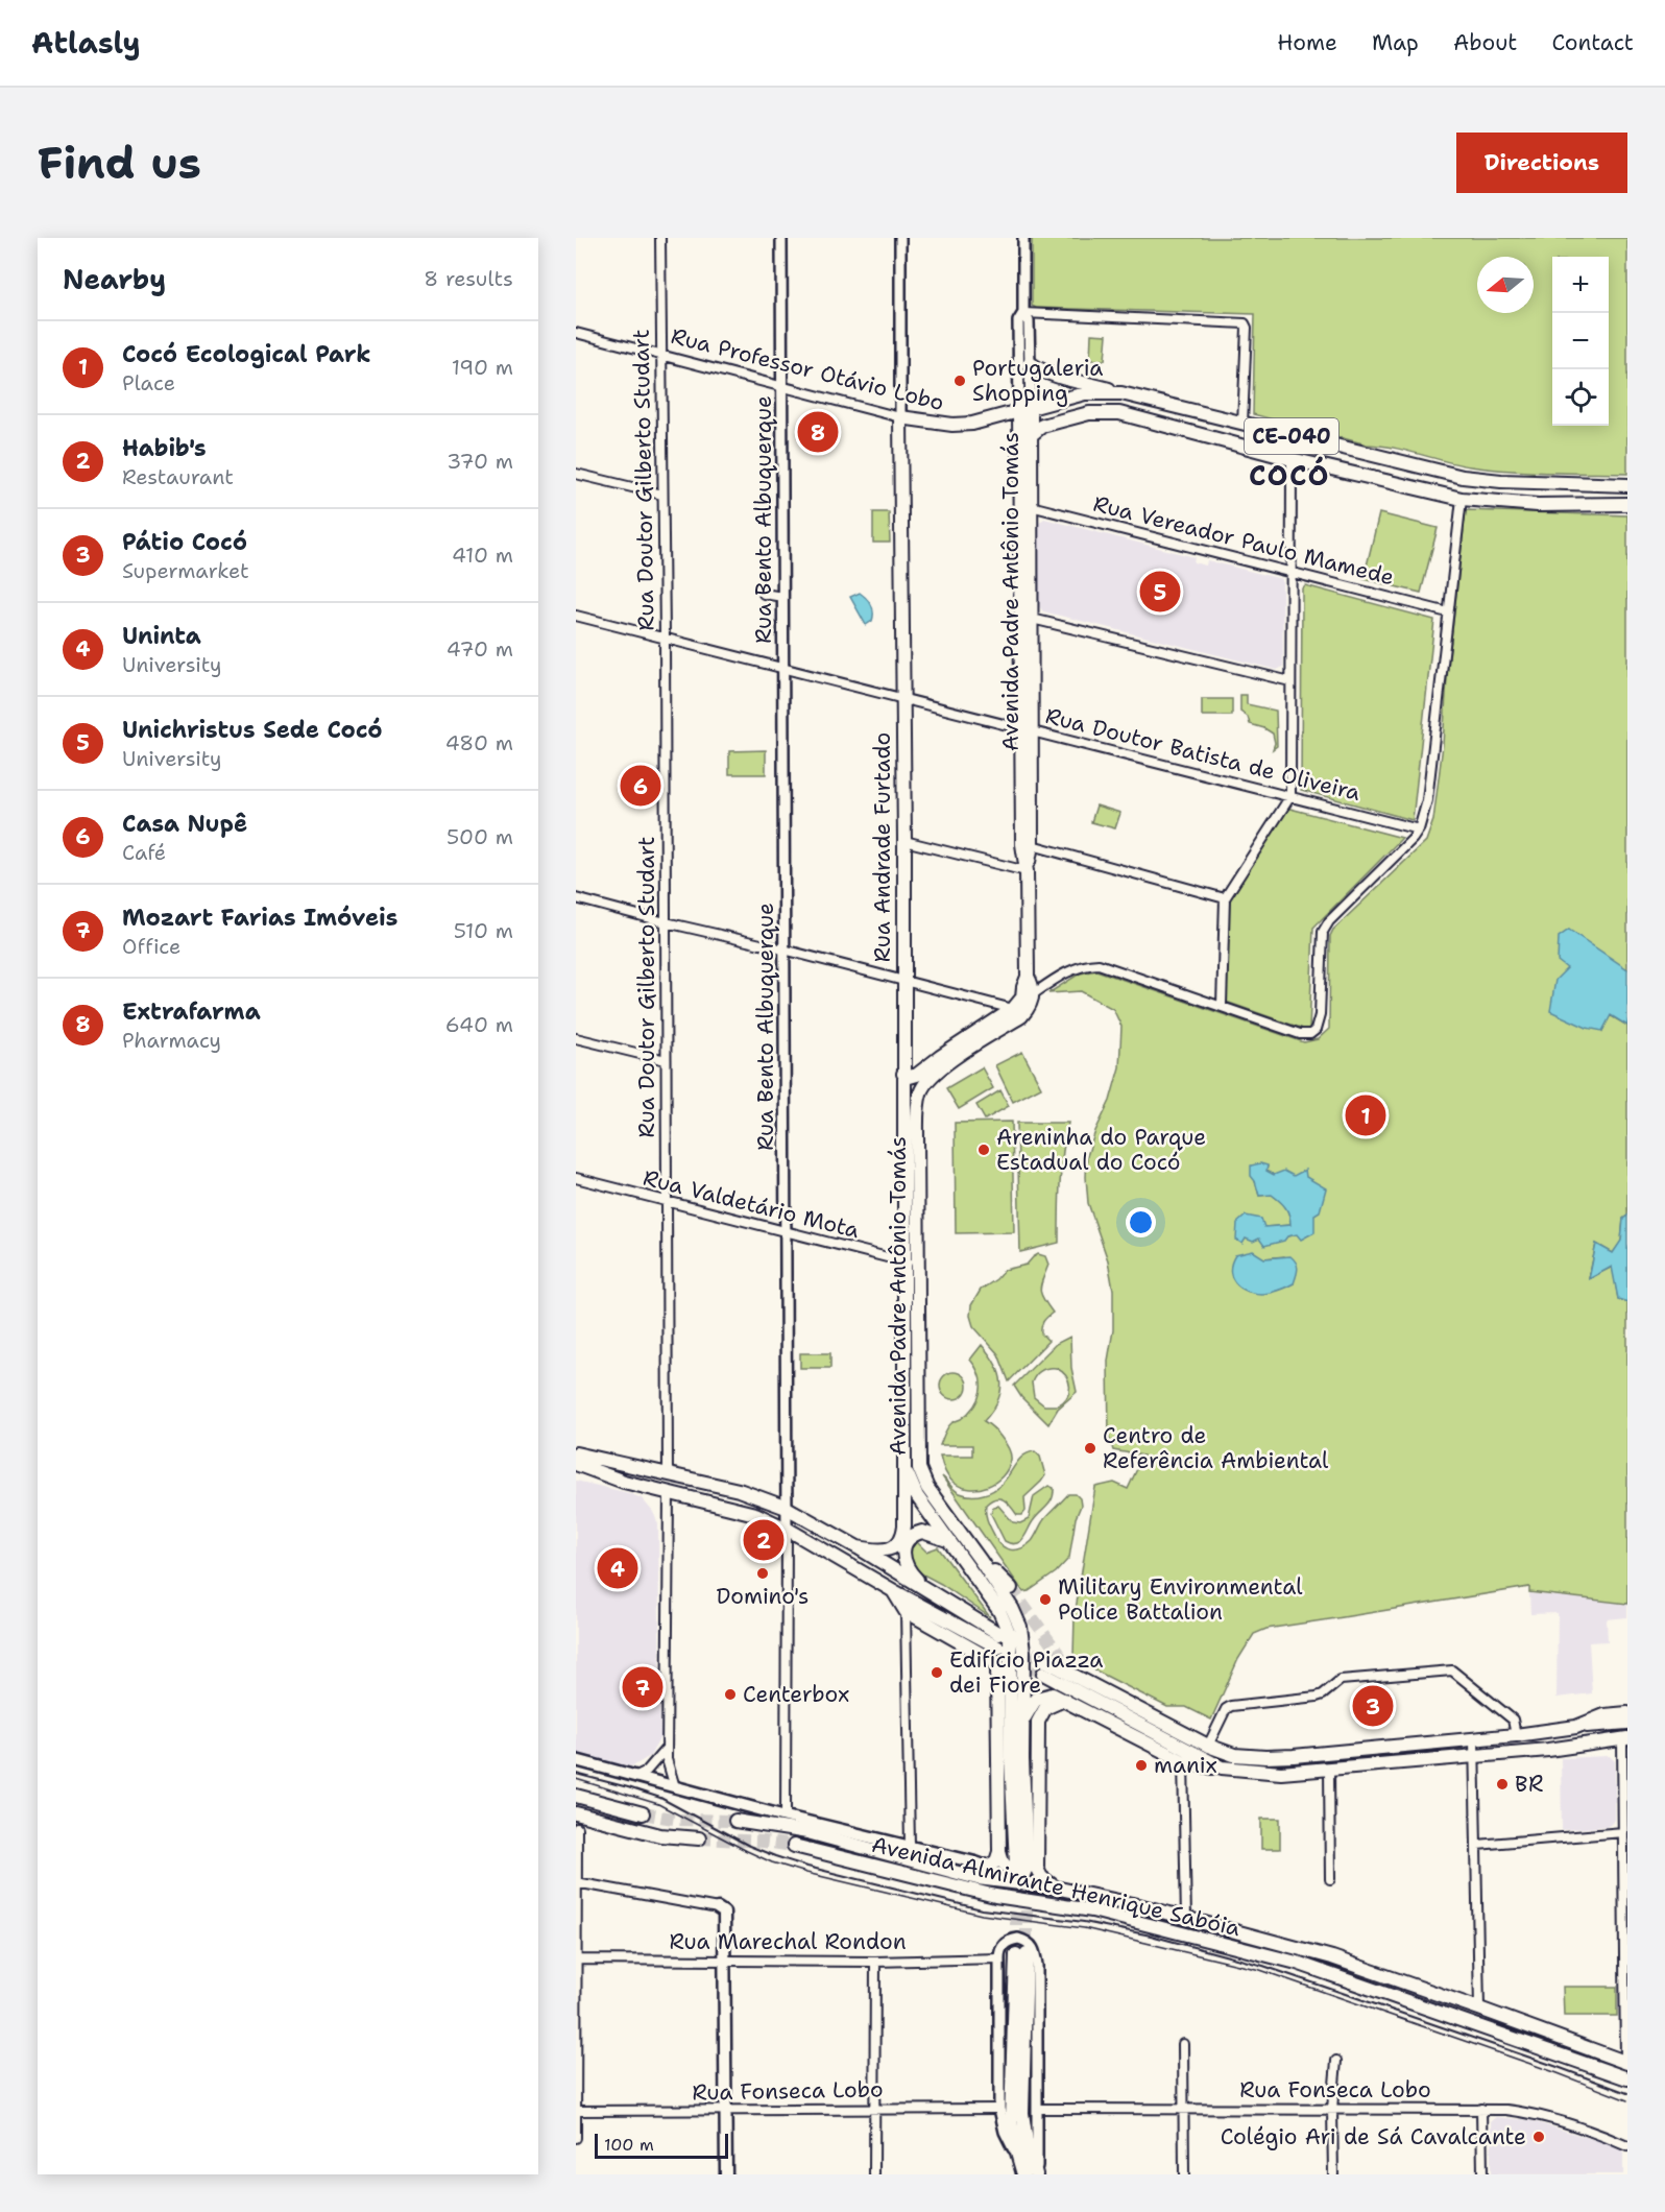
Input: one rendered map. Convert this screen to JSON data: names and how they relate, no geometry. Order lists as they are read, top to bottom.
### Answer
{
  "streets": {
    "main road": [
      "Rua Professor Otávio Lobo",
      "CE-040",
      "Avenida Padre Antônio Tomás",
      "Rua Andrade Furtado",
      "Avenida Almirante Henrique Sabóia"
    ],
    "street": [
      "Rua Doutor Gilberto Studart",
      "Rua Bento Albuquerque",
      "Rua Vereador Paulo Mamede",
      "Rua Doutor Batista de Oliveira",
      "Rua Valdetário Mota",
      "Rua Marechal Rondon",
      "Rua Fonseca Lobo"
    ]
  },
  "crossings": [
    ["Rua Professor Otávio Lobo", "CE-040"],
    ["Rua Professor Otávio Lobo", "Rua Doutor Gilberto Studart"],
    ["Rua Professor Otávio Lobo", "Rua Bento Albuquerque"],
    ["Rua Professor Otávio Lobo", "Avenida Padre Antônio Tomás"],
    ["Rua Professor Otávio Lobo", "Rua Andrade Furtado"],
    ["CE-040", "Avenida Padre Antônio Tomás"],
    ["Rua Doutor Gilberto Studart", "Rua Doutor Batista de Oliveira"],
    ["Rua Doutor Gilberto Studart", "Rua Valdetário Mota"],
    ["Rua Bento Albuquerque", "Rua Doutor Batista de Oliveira"],
    ["Rua Bento Albuquerque", "Rua Valdetário Mota"],
    ["Rua Bento Albuquerque", "Avenida Almirante Henrique Sabóia"],
    ["Rua Vereador Paulo Mamede", "Avenida Padre Antônio Tomás"],
    ["Avenida Padre Antônio Tomás", "Rua Doutor Batista de Oliveira"],
    ["Avenida Padre Antônio Tomás", "Rua Andrade Furtado"],
    ["Avenida Padre Antônio Tomás", "Rua Valdetário Mota"],
    ["Rua Doutor Batista de Oliveira", "Rua Andrade Furtado"],
    ["Rua Andrade Furtado", "Rua Valdetário Mota"]
  ],
  "districts": ["COCÓ"],
  "places": [
    "Portugaleria Shopping",
    "Areninha do Parque Estadual do Cocó",
    "Centro de Referência Ambiental",
    "Domino's",
    "Military Environmental Police Battalion",
    "Edifício Piazza dei Fiore",
    "Centerbox",
    "manix",
    "BR",
    "Colégio Ari de Sá Cavalcante"
  ],
  "scale_bar": "100 m",
  "north": "left",
  "page": {
    "header": "Atlasly",
    "nav": [
      "Home",
      "Map",
      "About",
      "Contact"
    ],
    "buttons": "Directions",
    "title": "Find us",
    "heading": ["Nearby", "8 results"],
    "map_buttons": ["+", "−"],
    "list": [
      {
        "mark": "1",
        "name": "Cocó Ecological Park",
        "note": "Place",
        "value": "190 m"
      },
      {
        "mark": "2",
        "name": "Habib's",
        "note": "Restaurant",
        "value": "370 m"
      },
      {
        "mark": "3",
        "name": "Pátio Cocó",
        "note": "Supermarket",
        "value": "410 m"
      },
      {
        "mark": "4",
        "name": "Uninta",
        "note": "University",
        "value": "470 m"
      },
      {
        "mark": "5",
        "name": "Unichristus Sede Cocó",
        "note": "University",
        "value": "480 m"
      },
      {
        "mark": "6",
        "name": "Casa Nupê",
        "note": "Café",
        "value": "500 m"
      },
      {
        "mark": "7",
        "name": "Mozart Farias Imóveis",
        "note": "Office",
        "value": "510 m"
      },
      {
        "mark": "8",
        "name": "Extrafarma",
        "note": "Pharmacy",
        "value": "640 m"
      }
    ],
    "pins": [
      "8",
      "5",
      "6",
      "1",
      "2",
      "4",
      "7",
      "3"
    ],
    "scale": "100 m"
  }
}
